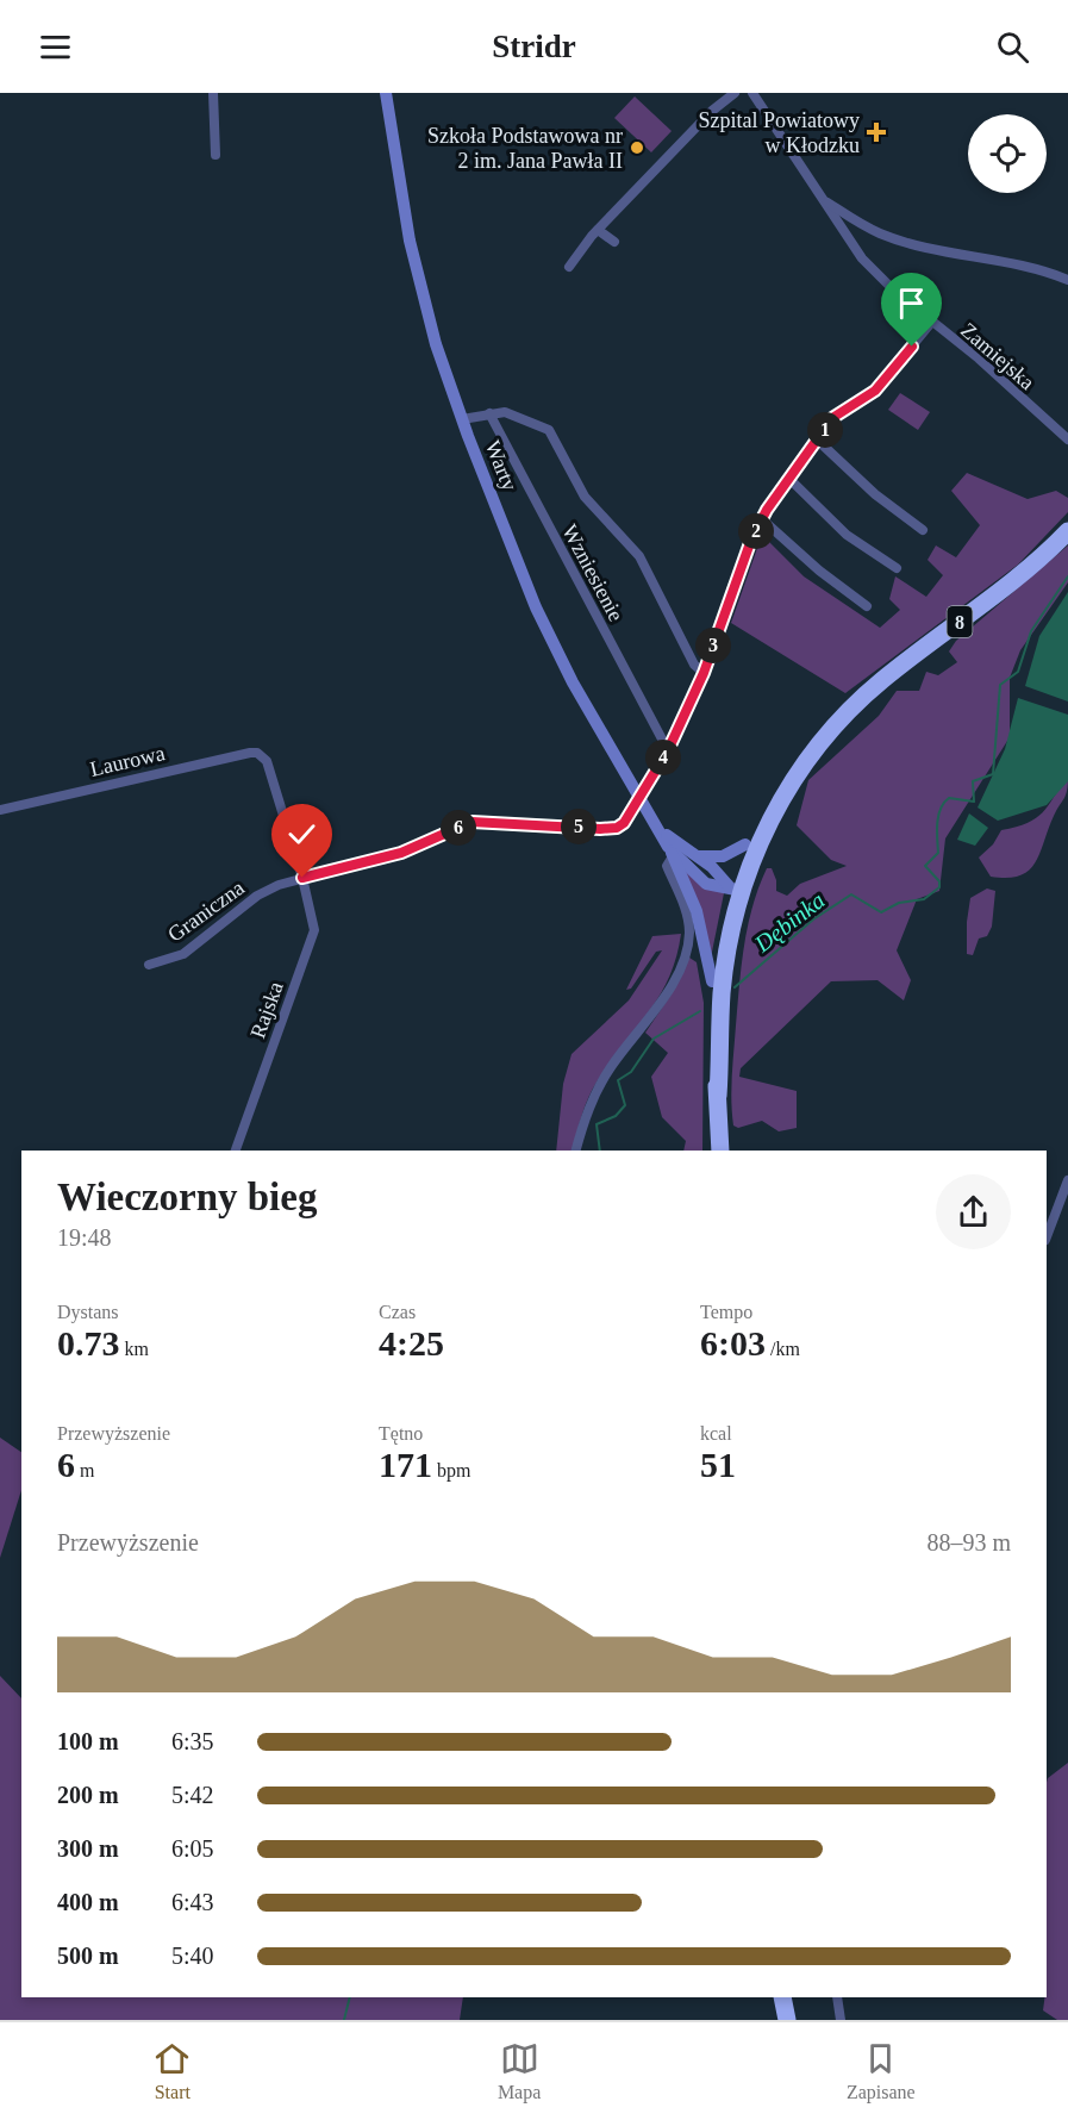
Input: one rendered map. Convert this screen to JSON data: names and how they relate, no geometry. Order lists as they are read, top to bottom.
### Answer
{
  "streets": {
    "highway": ["8"],
    "main road": ["Warty"],
    "street": [
      "Zamiejska",
      "Wzniesienie",
      "Laurowa",
      "Graniczna",
      "Rajska"
    ]
  },
  "crossings": [
    ["Warty", "8"],
    ["Warty", "Graniczna"],
    ["Laurowa", "Rajska"],
    ["Graniczna", "Rajska"]
  ],
  "water": ["Dębinka"],
  "places": {
    "health": ["Szpital Powiatowy w Kłodzku"],
    "other": ["Szkoła Podstawowa nr 2 im. Jana Pawła II"]
  },
  "page": {
    "header": "Stridr",
    "pins": [
      "1",
      "2",
      "3",
      "4",
      "5",
      "6"
    ],
    "heading": ["Wieczorny bieg", "19:48"],
    "stats": [
      ["Dystans", "0.73 km"],
      ["Czas", "4:25"],
      ["Tempo", "6:03 /km"],
      ["Przewyższenie", "6 m"],
      ["Tętno", "171 bpm"],
      ["kcal", "51"]
    ],
    "chart": ["Przewyższenie", "88–93 m"],
    "list": [
      {
        "name": "100 m",
        "note": "6:35"
      },
      {
        "name": "200 m",
        "note": "5:42"
      },
      {
        "name": "300 m",
        "note": "6:05"
      },
      {
        "name": "400 m",
        "note": "6:43"
      },
      {
        "name": "500 m",
        "note": "5:40"
      }
    ],
    "tabs": ["Start", "Mapa", "Zapisane"]
  }
}
